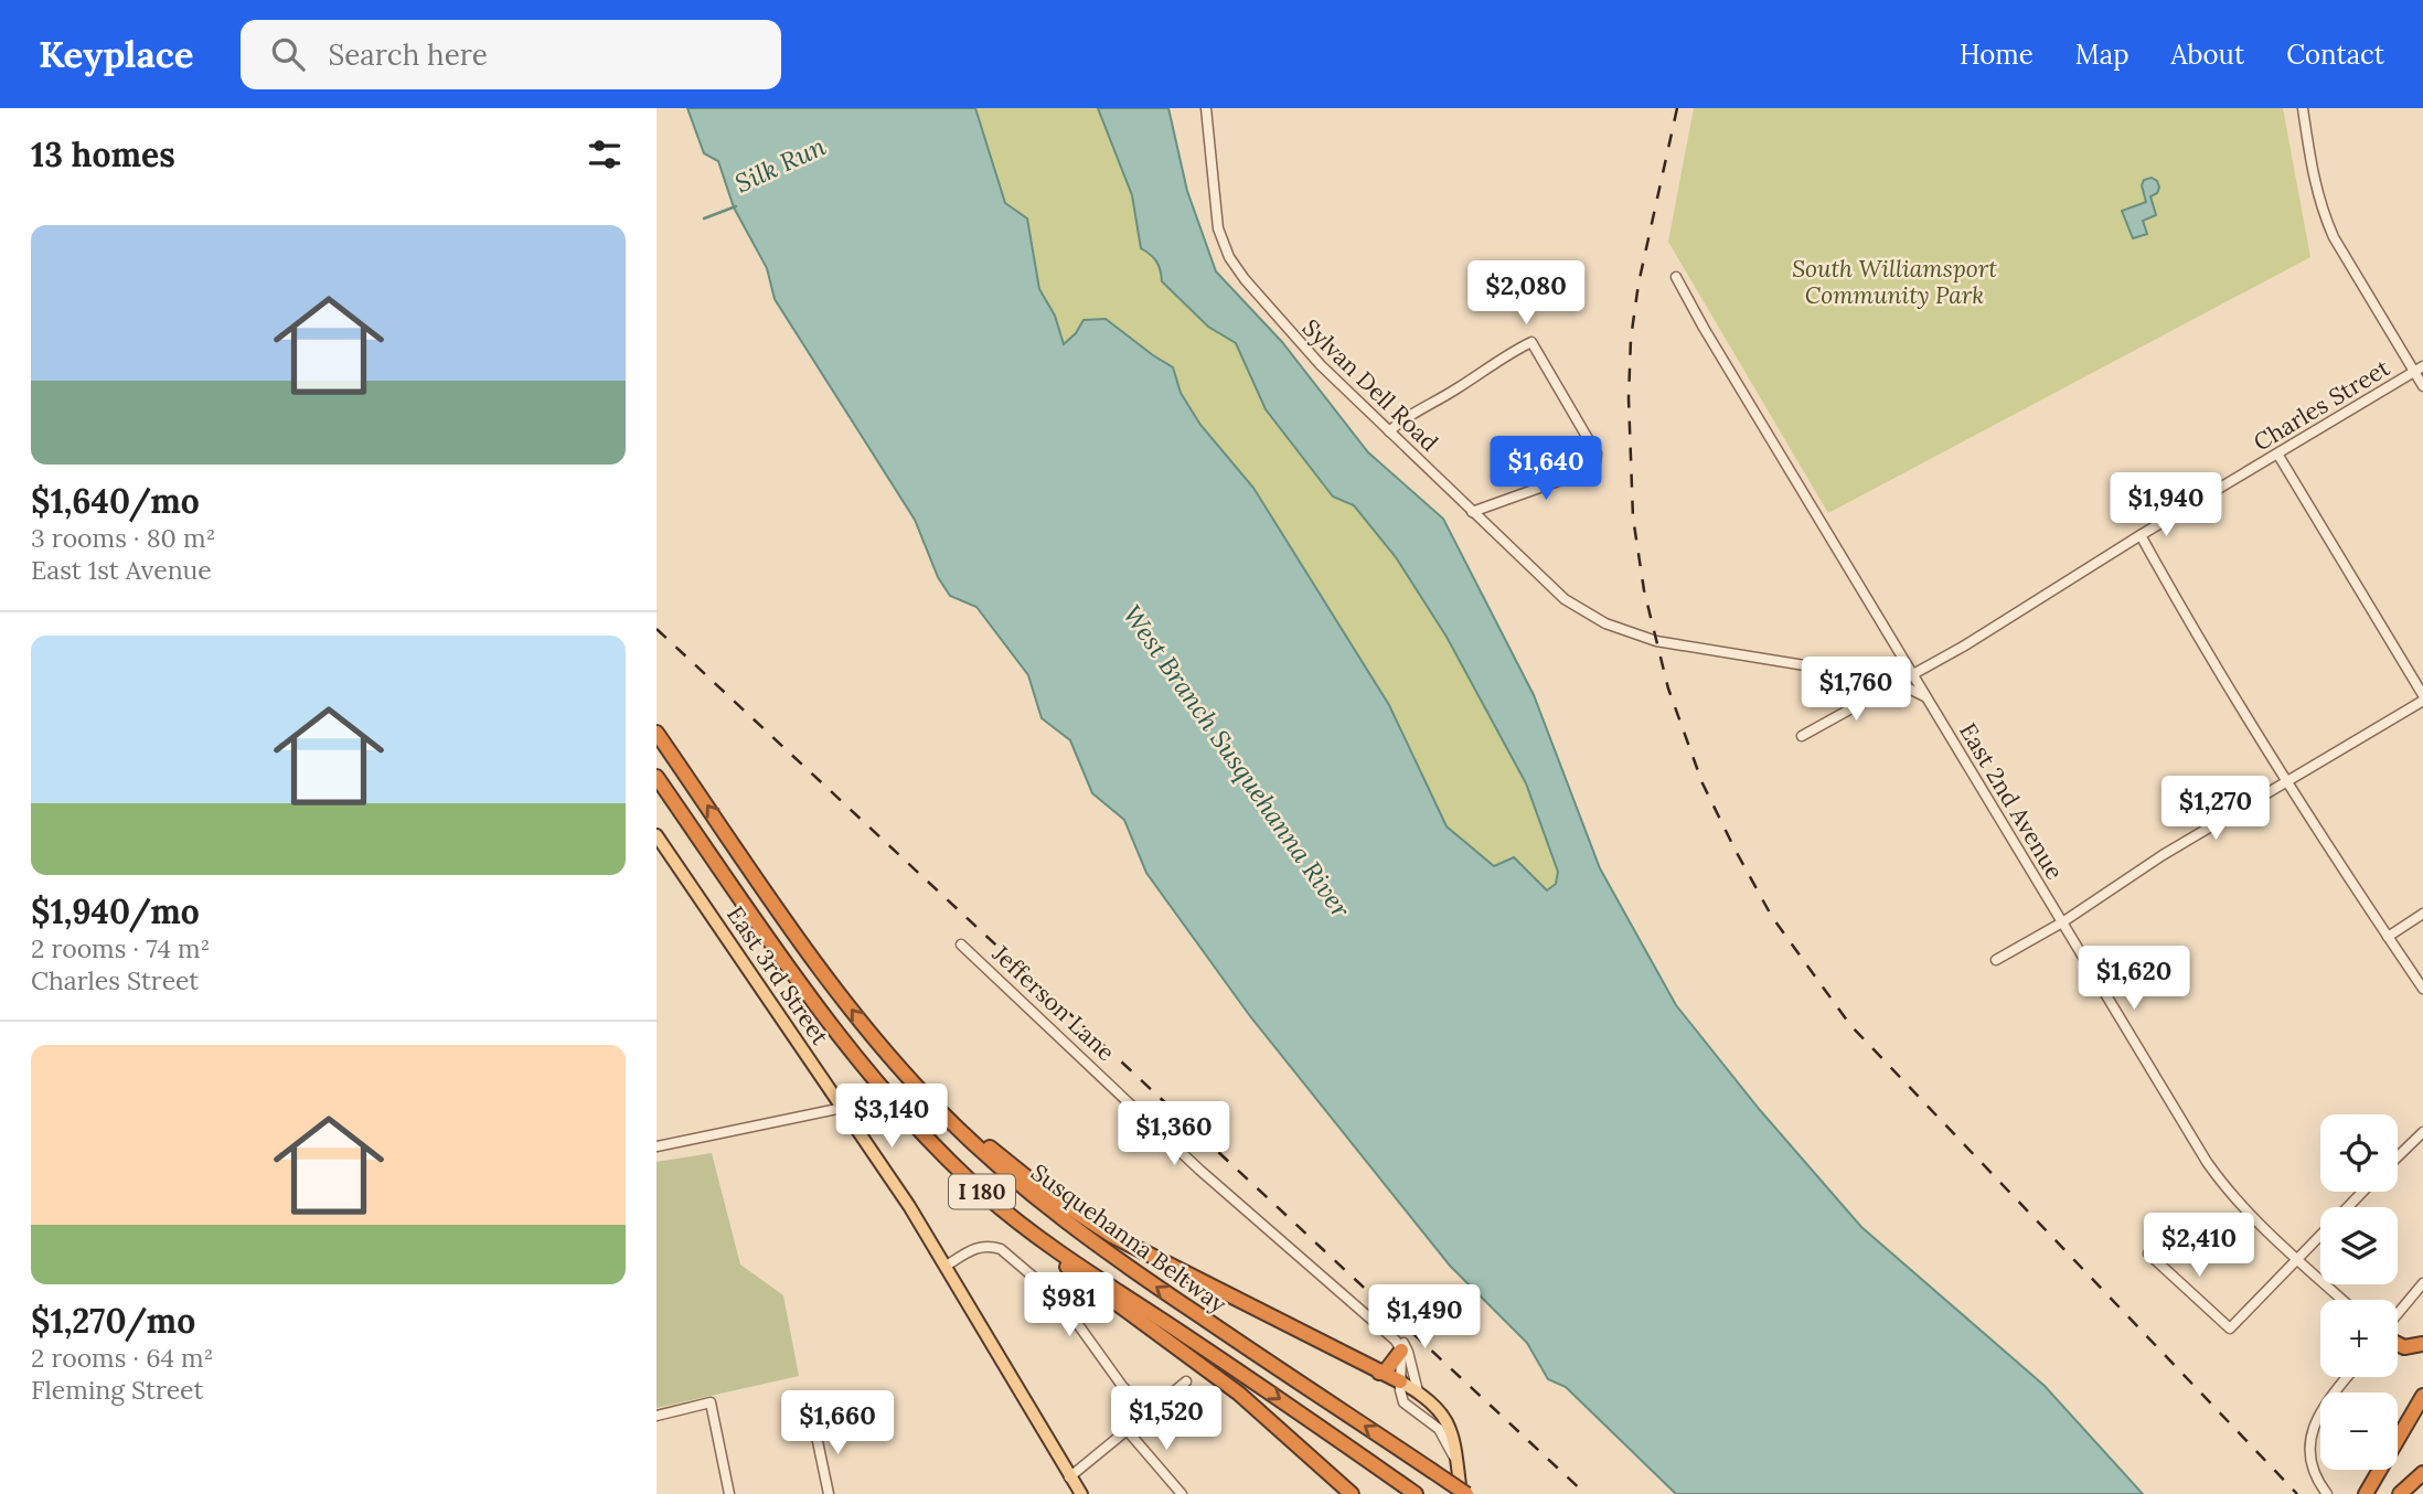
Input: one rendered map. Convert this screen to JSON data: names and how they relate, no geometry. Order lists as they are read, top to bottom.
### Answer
{
  "streets": {
    "highway": ["I 180", "Susquehanna Beltway"],
    "main road": ["East 3rd Street"],
    "street": [
      "Sylvan Dell Road",
      "Charles Street",
      "East 2nd Avenue",
      "Jefferson Lane"
    ]
  },
  "crossings": [
    ["Sylvan Dell Road", "Charles Street"],
    ["Sylvan Dell Road", "East 2nd Avenue"],
    ["Charles Street", "East 2nd Avenue"]
  ],
  "water": ["Silk Run", "West Branch Susquehanna River"],
  "parks": ["South Williamsport Community Park"],
  "page": {
    "header": "Keyplace",
    "search": "Search here",
    "nav": [
      "Home",
      "Map",
      "About",
      "Contact"
    ],
    "heading": "13 homes",
    "list": [
      {
        "name": "$1,640/mo",
        "note": "3 rooms · 80 m² · East 1st Avenue"
      },
      {
        "name": "$1,940/mo",
        "note": "2 rooms · 74 m² · Charles Street"
      },
      {
        "name": "$1,270/mo",
        "note": "2 rooms · 64 m² · Fleming Street"
      }
    ],
    "price": [
      "$2,080",
      "$1,640",
      "$1,940",
      "$1,760",
      "$1,270",
      "$1,620",
      "$3,140",
      "$1,360",
      "$2,410",
      "$981",
      "$1,490",
      "$1,520",
      "$1,660"
    ],
    "map_buttons": ["+", "−"]
  }
}
